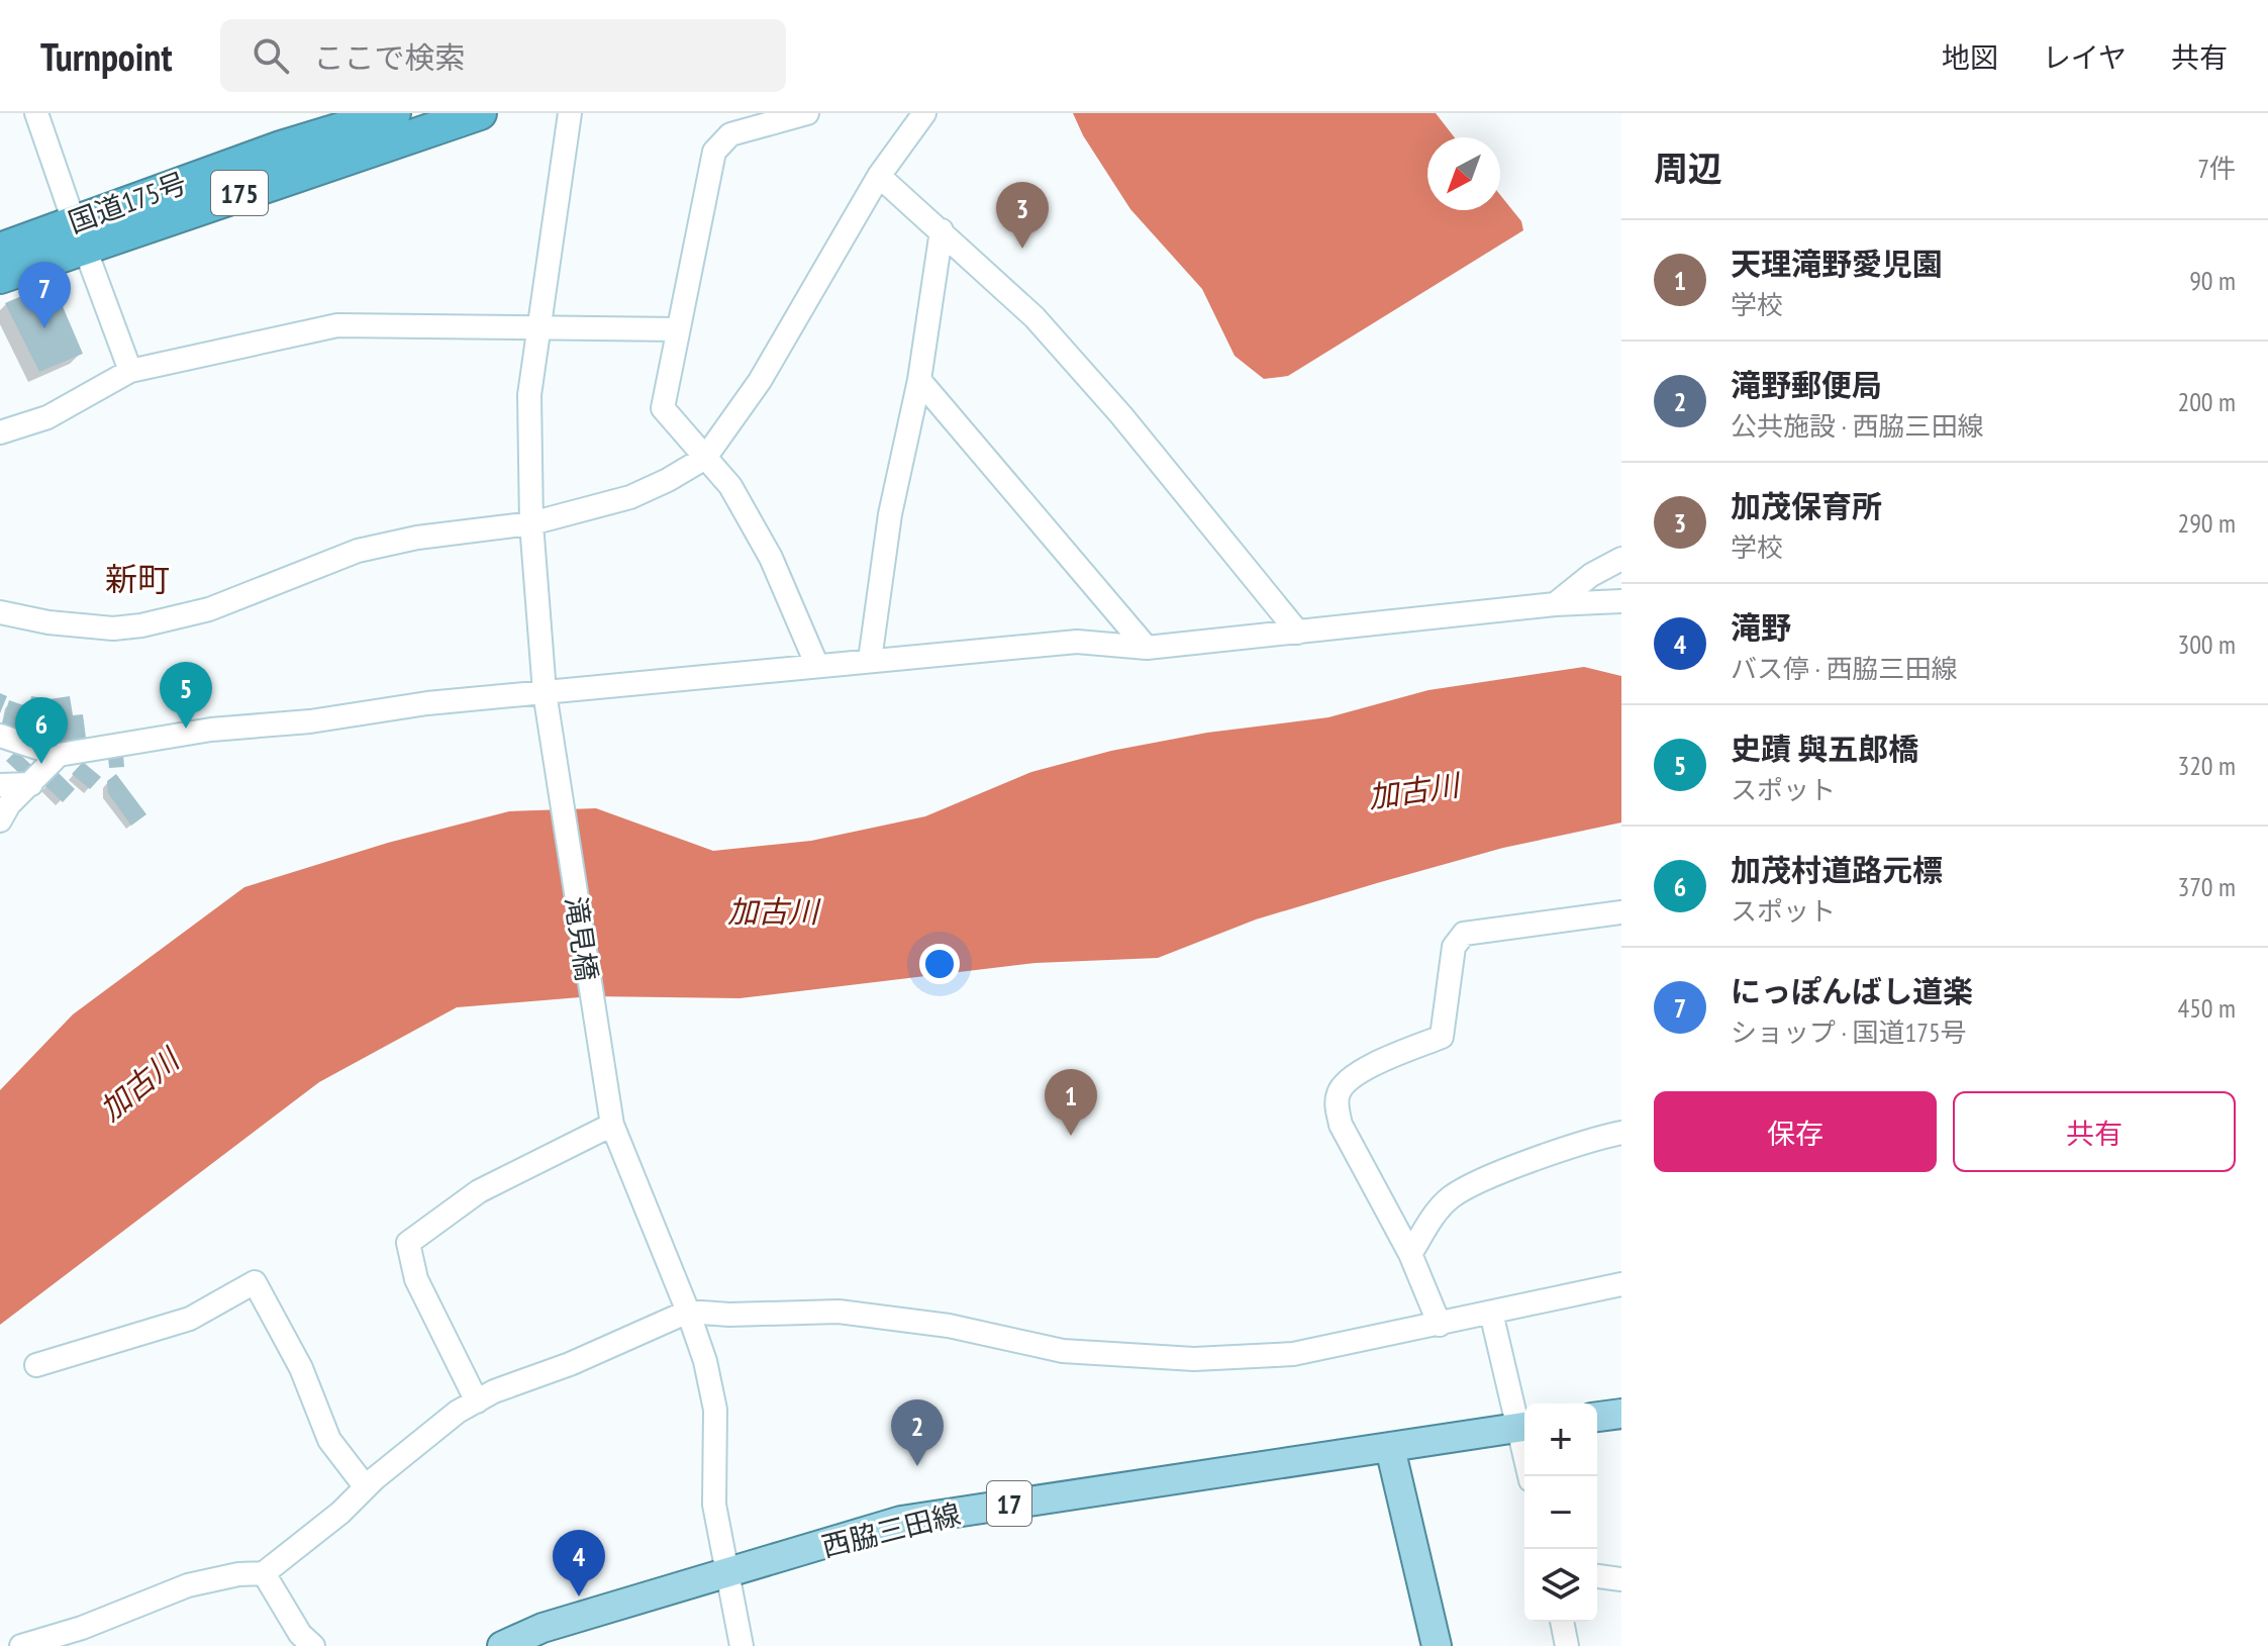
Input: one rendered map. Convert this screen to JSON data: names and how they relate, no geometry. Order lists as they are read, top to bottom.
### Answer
{
  "streets": {
    "highway": ["175", "国道175号"],
    "main road": ["17", "西脇三田線"],
    "street": ["滝見橋"]
  },
  "crossings": [
    ["滝見橋", "西脇三田線"]
  ],
  "districts": ["新町"],
  "water": ["加古川"],
  "north": "bottom left",
  "page": {
    "header": "Turnpoint",
    "search": "ここで検索",
    "nav": ["地図", "レイヤ", "共有"],
    "heading": ["周辺", "7件"],
    "pins": [
      "3",
      "7",
      "5",
      "6",
      "1",
      "2",
      "4"
    ],
    "list": [
      {
        "mark": "1",
        "name": "天理滝野愛児園",
        "note": "学校",
        "value": "90 m"
      },
      {
        "mark": "2",
        "name": "滝野郵便局",
        "note": "公共施設 · 西脇三田線",
        "value": "200 m"
      },
      {
        "mark": "3",
        "name": "加茂保育所",
        "note": "学校",
        "value": "290 m"
      },
      {
        "mark": "4",
        "name": "滝野",
        "note": "バス停 · 西脇三田線",
        "value": "300 m"
      },
      {
        "mark": "5",
        "name": "史蹟 與五郎橋",
        "note": "スポット",
        "value": "320 m"
      },
      {
        "mark": "6",
        "name": "加茂村道路元標",
        "note": "スポット",
        "value": "370 m"
      },
      {
        "mark": "7",
        "name": "にっぽんばし道楽",
        "note": "ショップ · 国道175号",
        "value": "450 m"
      }
    ],
    "buttons": ["保存", "共有"],
    "map_buttons": ["+", "−"]
  }
}
